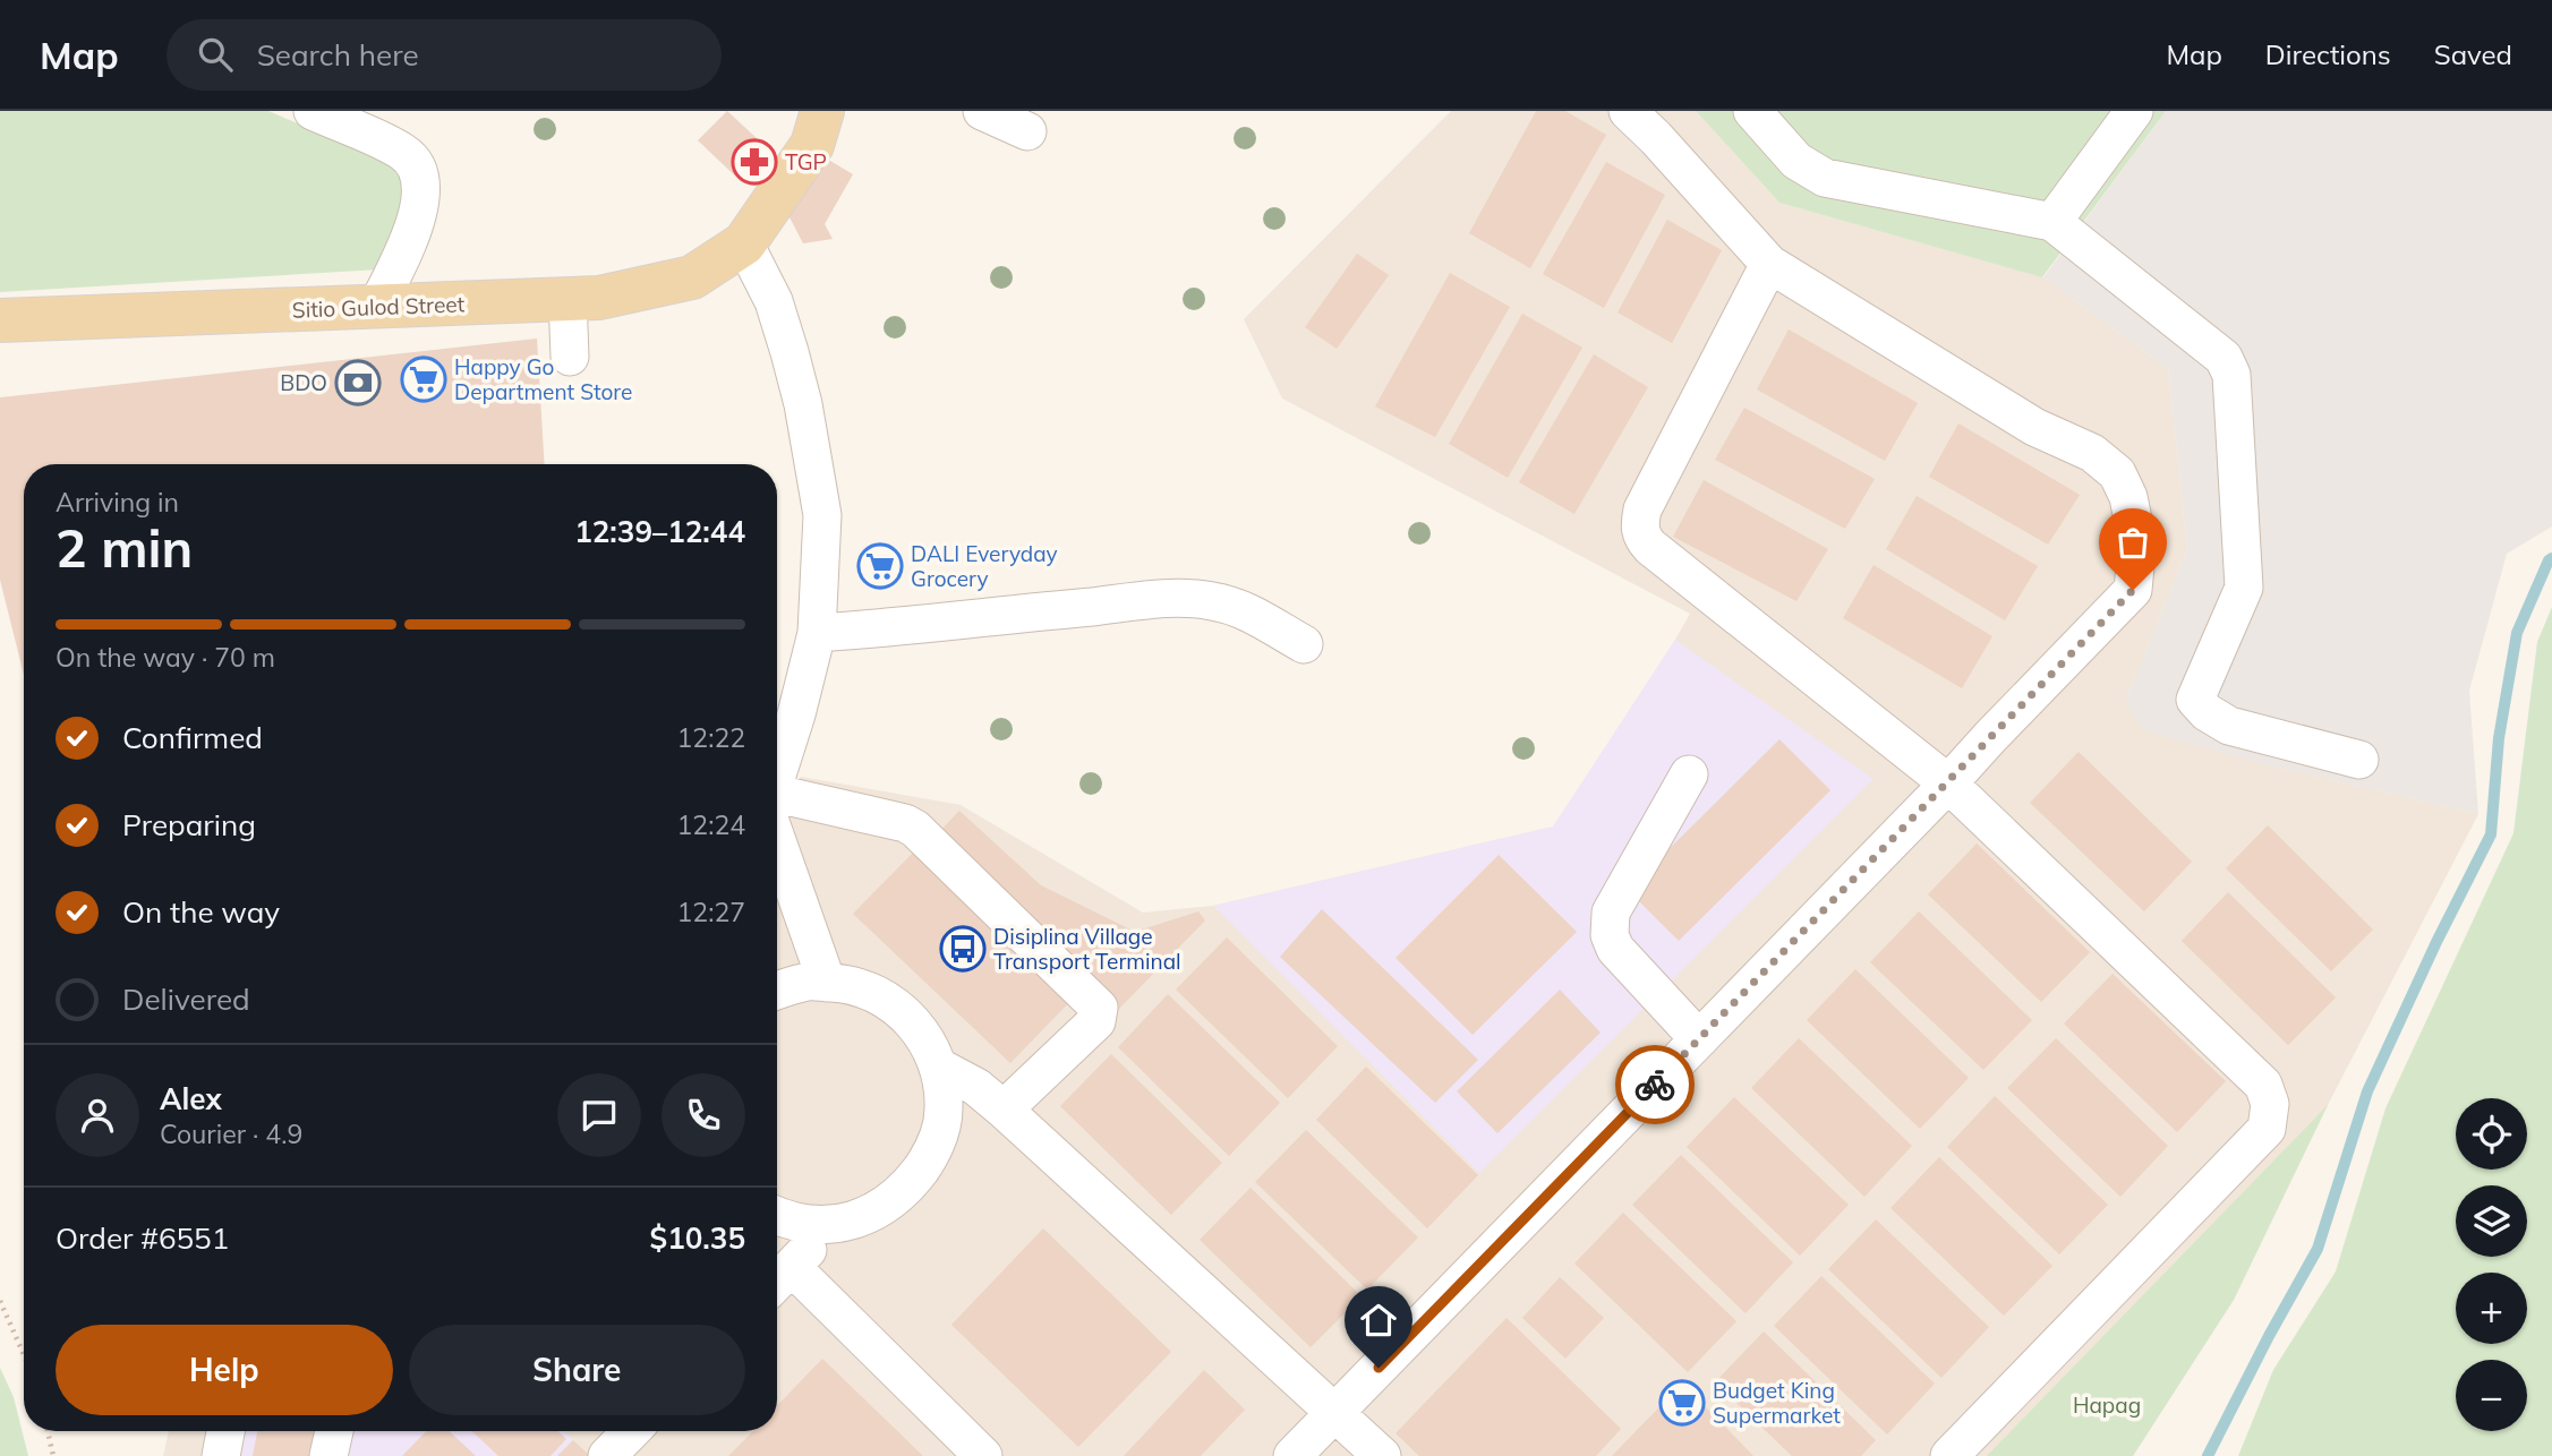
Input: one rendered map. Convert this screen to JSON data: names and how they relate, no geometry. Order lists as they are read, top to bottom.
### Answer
{
  "streets": {
    "main road": ["Sitio Gulod Street"]
  },
  "parks": ["Hapag"],
  "places": {
    "pharmacy": ["TGP"],
    "supermarket": ["Happy Go Department Store", "DALI Everyday Grocery", "Budget King Supermarket"],
    "bank": ["BDO"],
    "bus stop": ["Disiplina Village Transport Terminal"]
  },
  "page": {
    "header": "Map",
    "search": "Search here",
    "nav": ["Map", "Directions", "Saved"],
    "heading": ["2 min", "Arriving in", "12:39–12:44"],
    "panel": [
      "Alex",
      "Courier · 4.9",
      "Order #6551",
      "$10.35"
    ],
    "bar": "On the way · 70 m",
    "list": [
      ["Confirmed", "12:22"],
      ["Preparing", "12:24"],
      ["On the way", "12:27"],
      "Delivered"
    ],
    "map_buttons": ["+", "−"],
    "buttons": ["Help", "Share"]
  }
}
